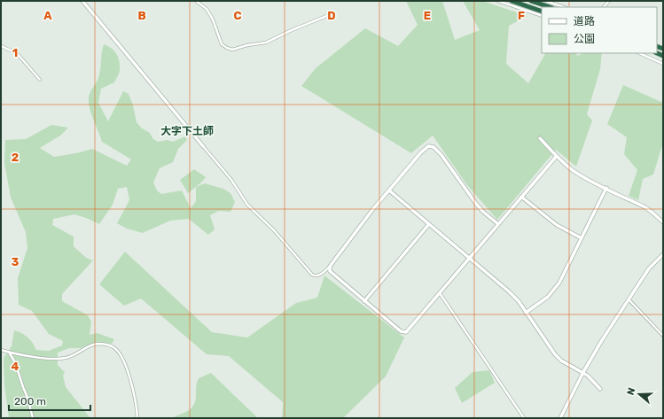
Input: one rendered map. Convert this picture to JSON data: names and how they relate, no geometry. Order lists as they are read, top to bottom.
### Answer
{
  "districts": ["大字下土師"],
  "legend": ["道路", "公園"],
  "scale_bar": "200 m",
  "north": "left",
  "grid": {
    "columns": [
      "A",
      "B",
      "C",
      "D",
      "E",
      "F"
    ],
    "rows": [
      "1",
      "2",
      "3",
      "4"
    ]
  }
}
